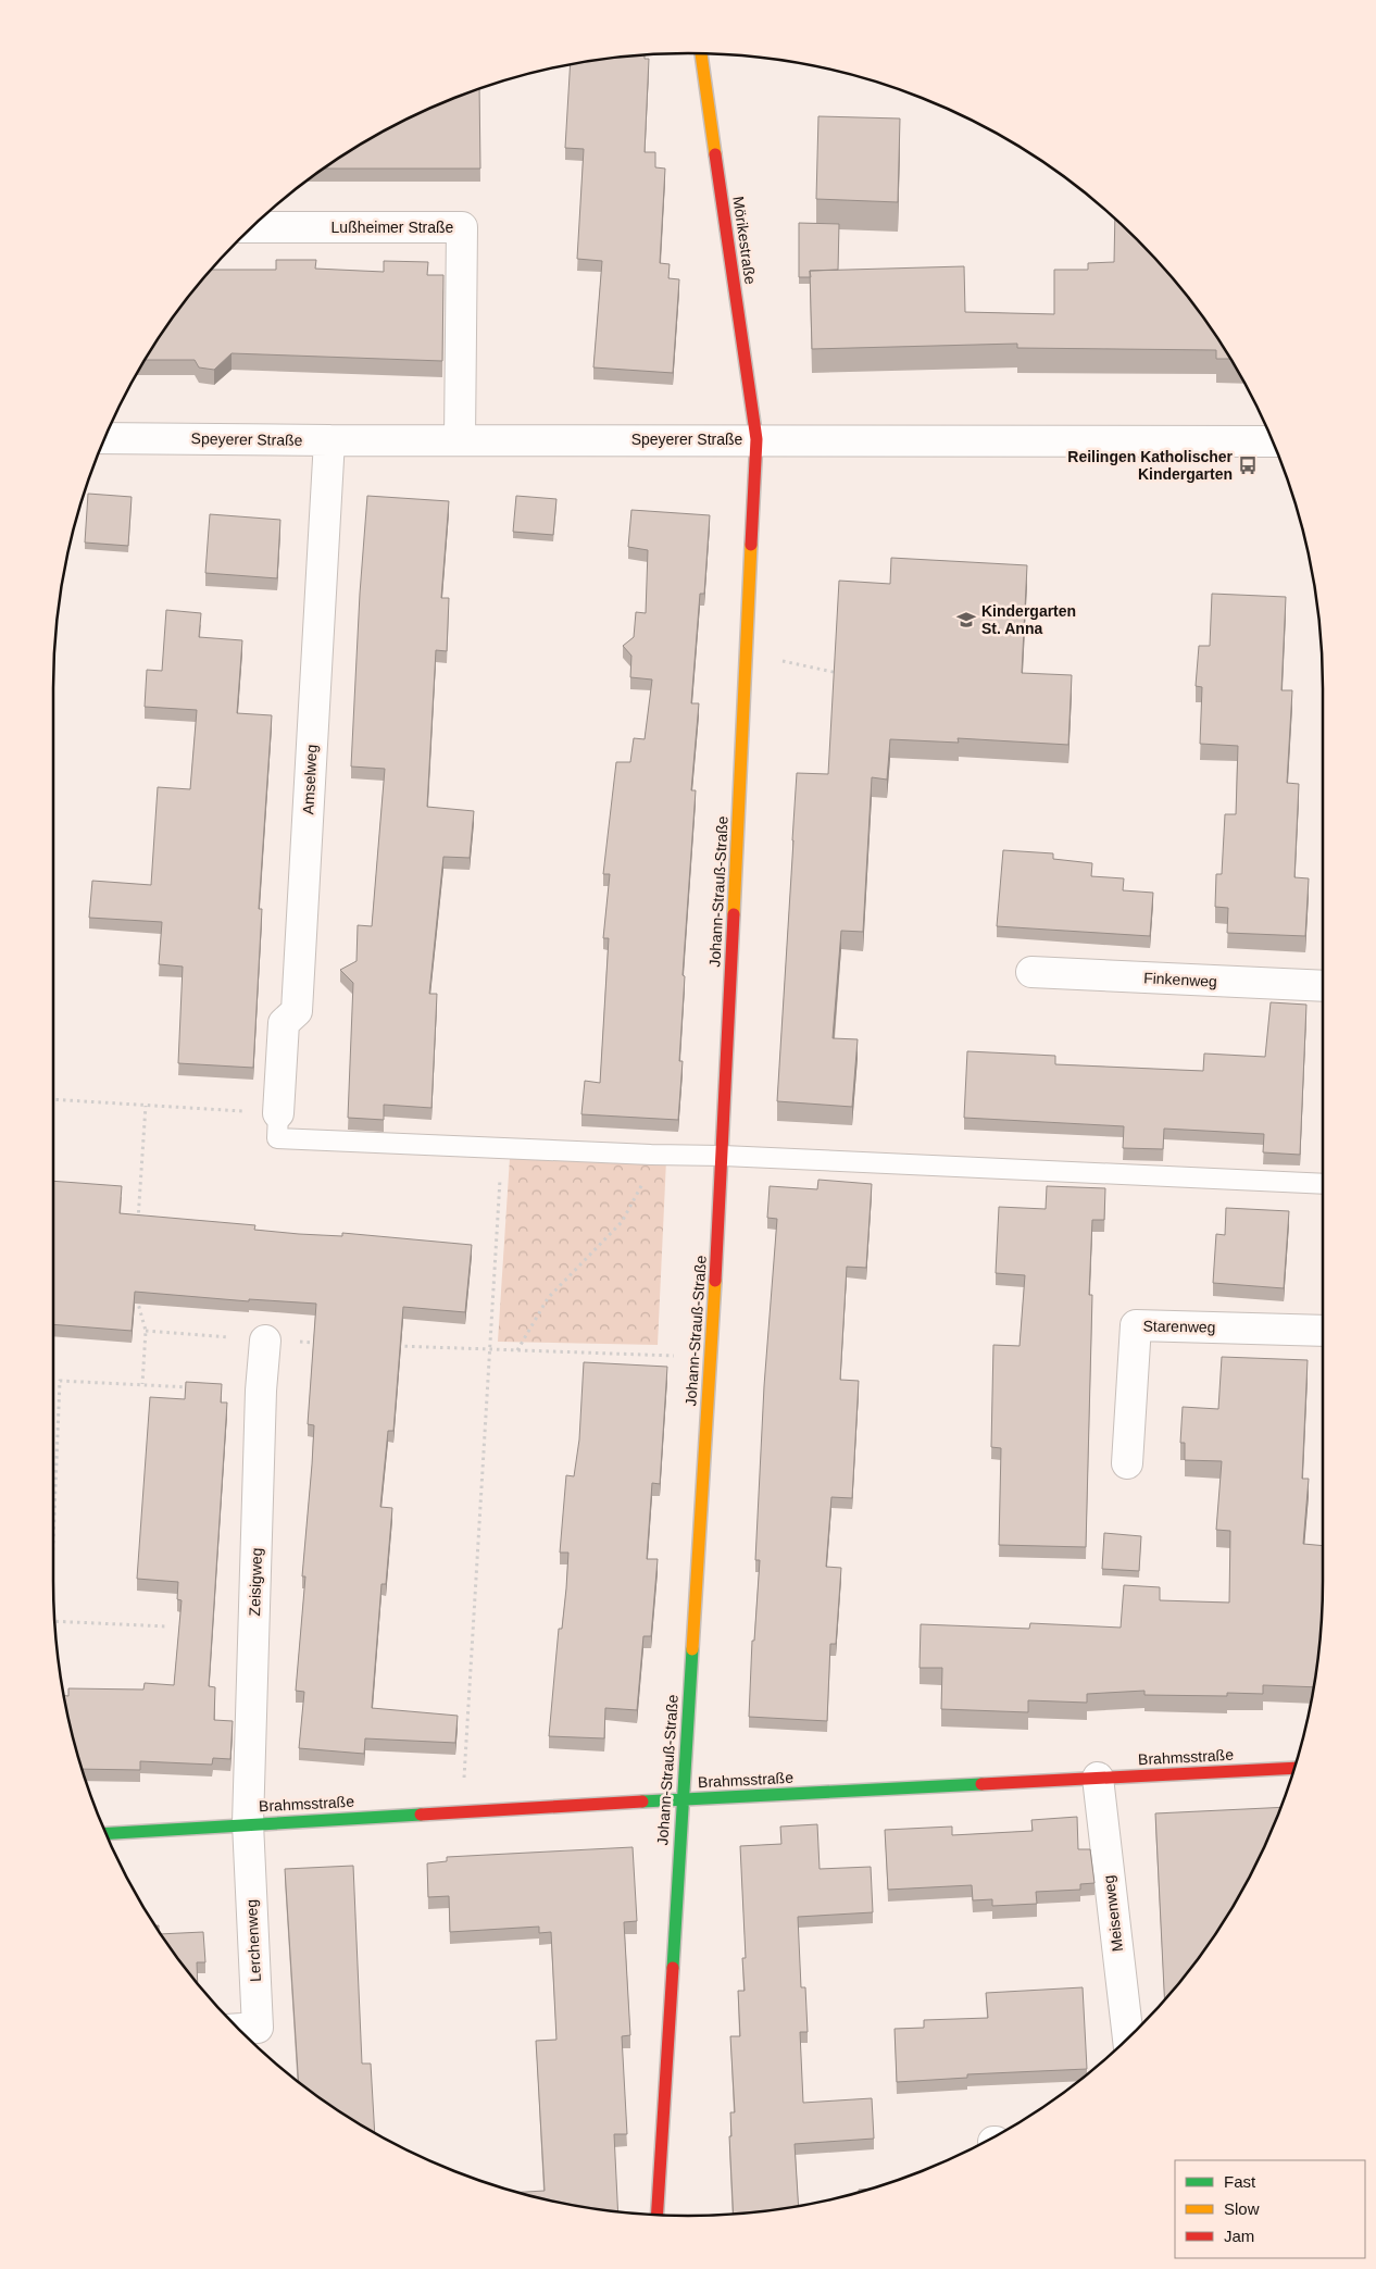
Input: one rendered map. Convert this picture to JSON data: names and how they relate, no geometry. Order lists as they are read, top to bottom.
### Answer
{
  "streets": {
    "street": [
      "Lußheimer Straße",
      "Mörikestraße",
      "Speyerer Straße",
      "Amselweg",
      "Johann-Strauß-Straße",
      "Finkenweg",
      "Starenweg",
      "Zeisigweg",
      "Brahmsstraße",
      "Meisenweg",
      "Lerchenweg"
    ]
  },
  "crossings": [
    ["Lußheimer Straße", "Speyerer Straße"],
    ["Mörikestraße", "Speyerer Straße"],
    ["Mörikestraße", "Johann-Strauß-Straße"],
    ["Speyerer Straße", "Amselweg"],
    ["Speyerer Straße", "Johann-Strauß-Straße"],
    ["Johann-Strauß-Straße", "Brahmsstraße"],
    ["Zeisigweg", "Brahmsstraße"],
    ["Zeisigweg", "Lerchenweg"],
    ["Brahmsstraße", "Meisenweg"],
    ["Brahmsstraße", "Lerchenweg"]
  ],
  "places": {
    "bus stop": ["Reilingen Katholischer Kindergarten"],
    "school or university": ["Kindergarten St. Anna"]
  },
  "legend": ["Fast", "Slow", "Jam"]
}
